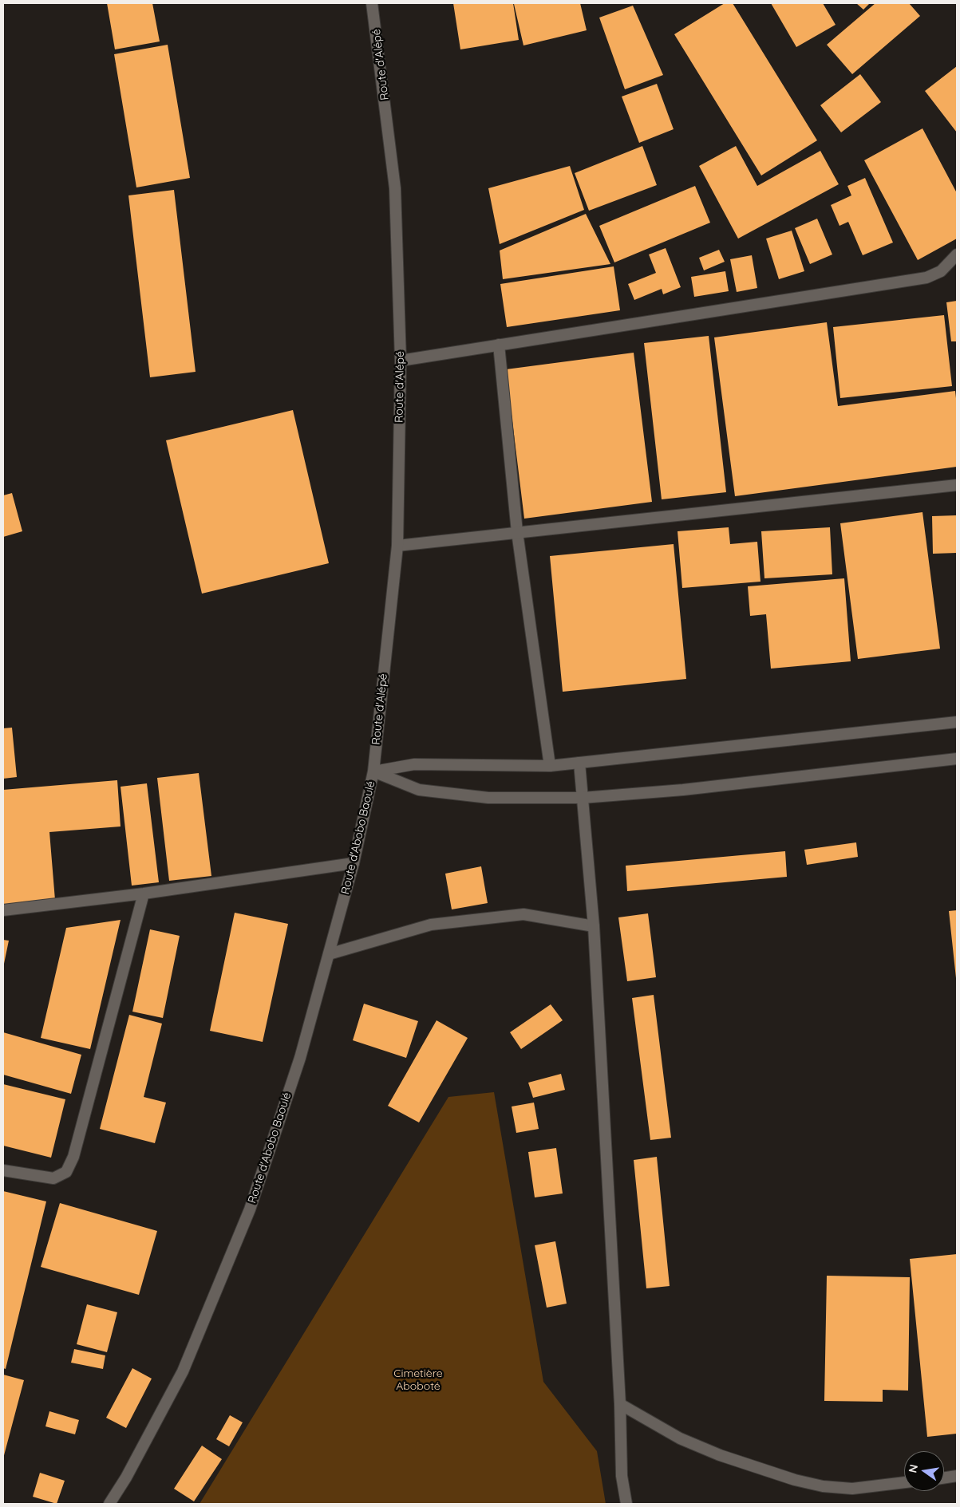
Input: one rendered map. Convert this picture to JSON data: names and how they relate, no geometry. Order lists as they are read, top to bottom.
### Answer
{
  "streets": {
    "street": ["Route d'Alépé", "Route d'Abobo Baoulé"]
  },
  "crossings": [
    ["Route d'Alépé", "Route d'Abobo Baoulé"]
  ],
  "parks": ["Cimetière Aboboté"],
  "north": "left"
}
